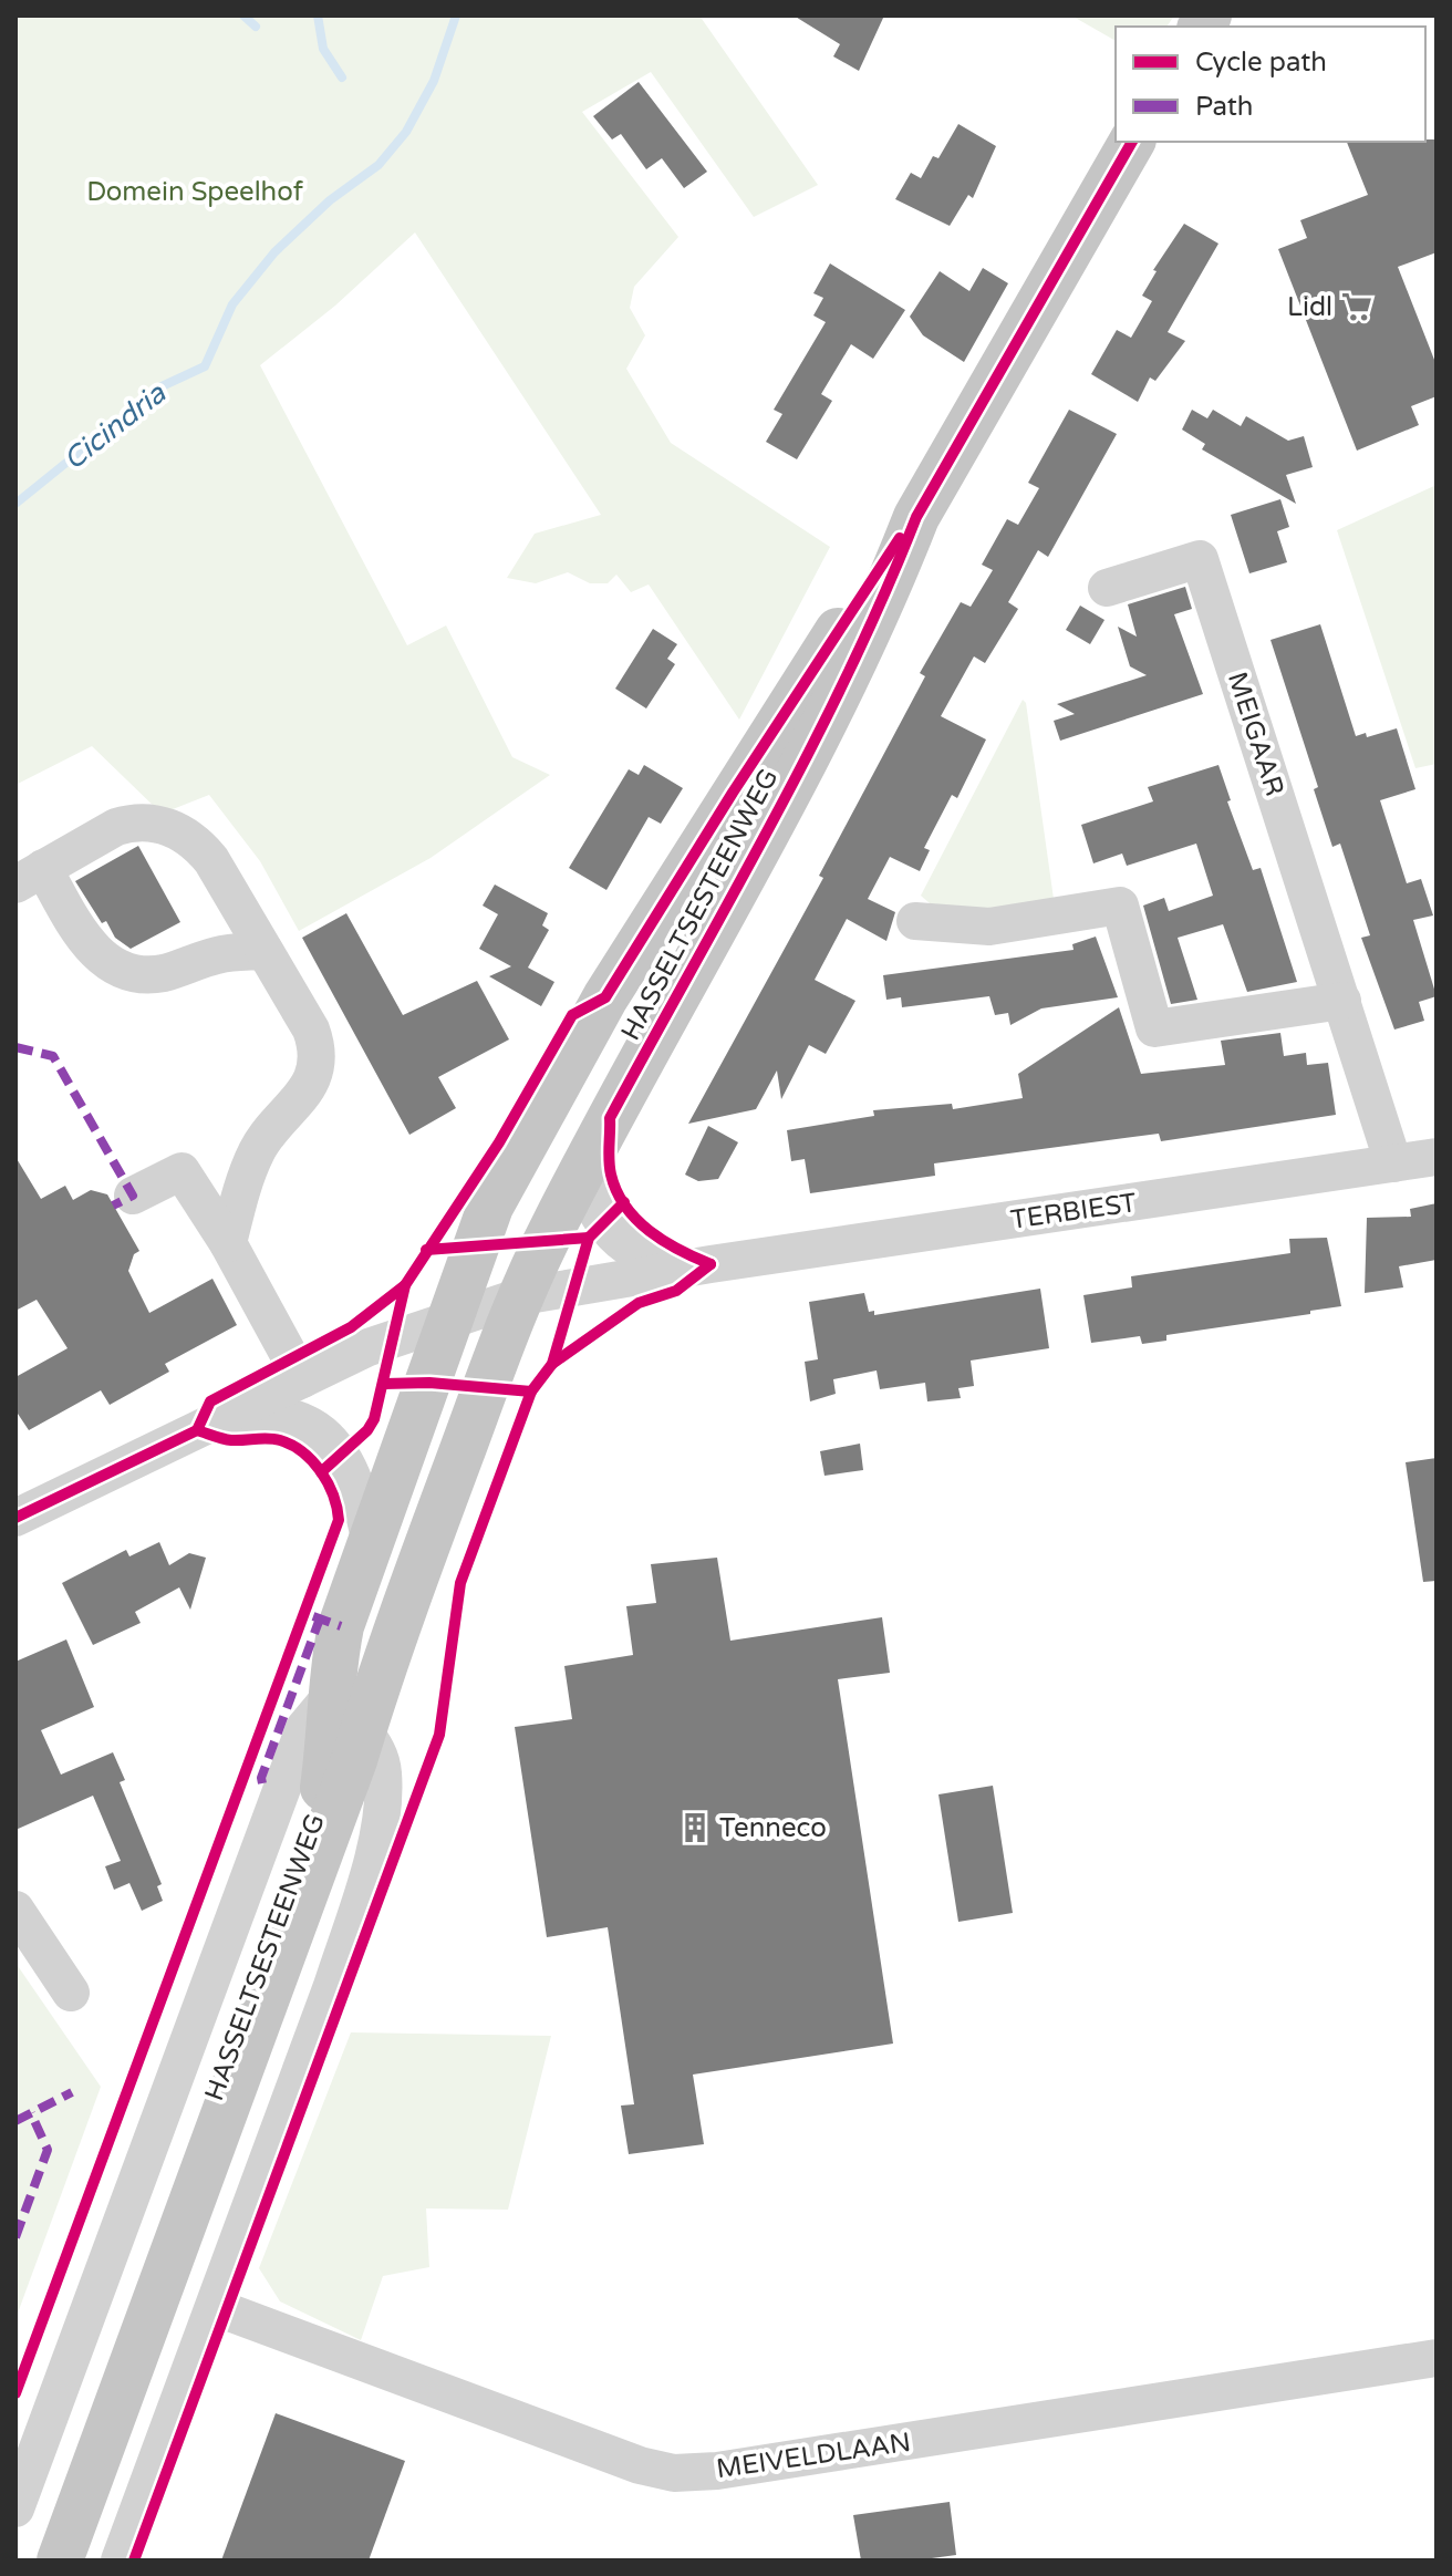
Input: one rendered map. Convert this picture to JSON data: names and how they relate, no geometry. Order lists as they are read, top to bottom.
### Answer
{
  "streets": {
    "main road": ["HASSELTSESTEENWEG"],
    "street": ["MEIGAAR", "TERBIEST", "MEIVELDLAAN"]
  },
  "crossings": [
    ["MEIGAAR", "TERBIEST"],
    ["HASSELTSESTEENWEG", "TERBIEST"]
  ],
  "water": ["Cicindria"],
  "parks": ["Domein Speelhof"],
  "places": {
    "supermarket": ["Lidl"],
    "building": ["Tenneco"]
  },
  "legend": ["Cycle path", "Path"]
}
